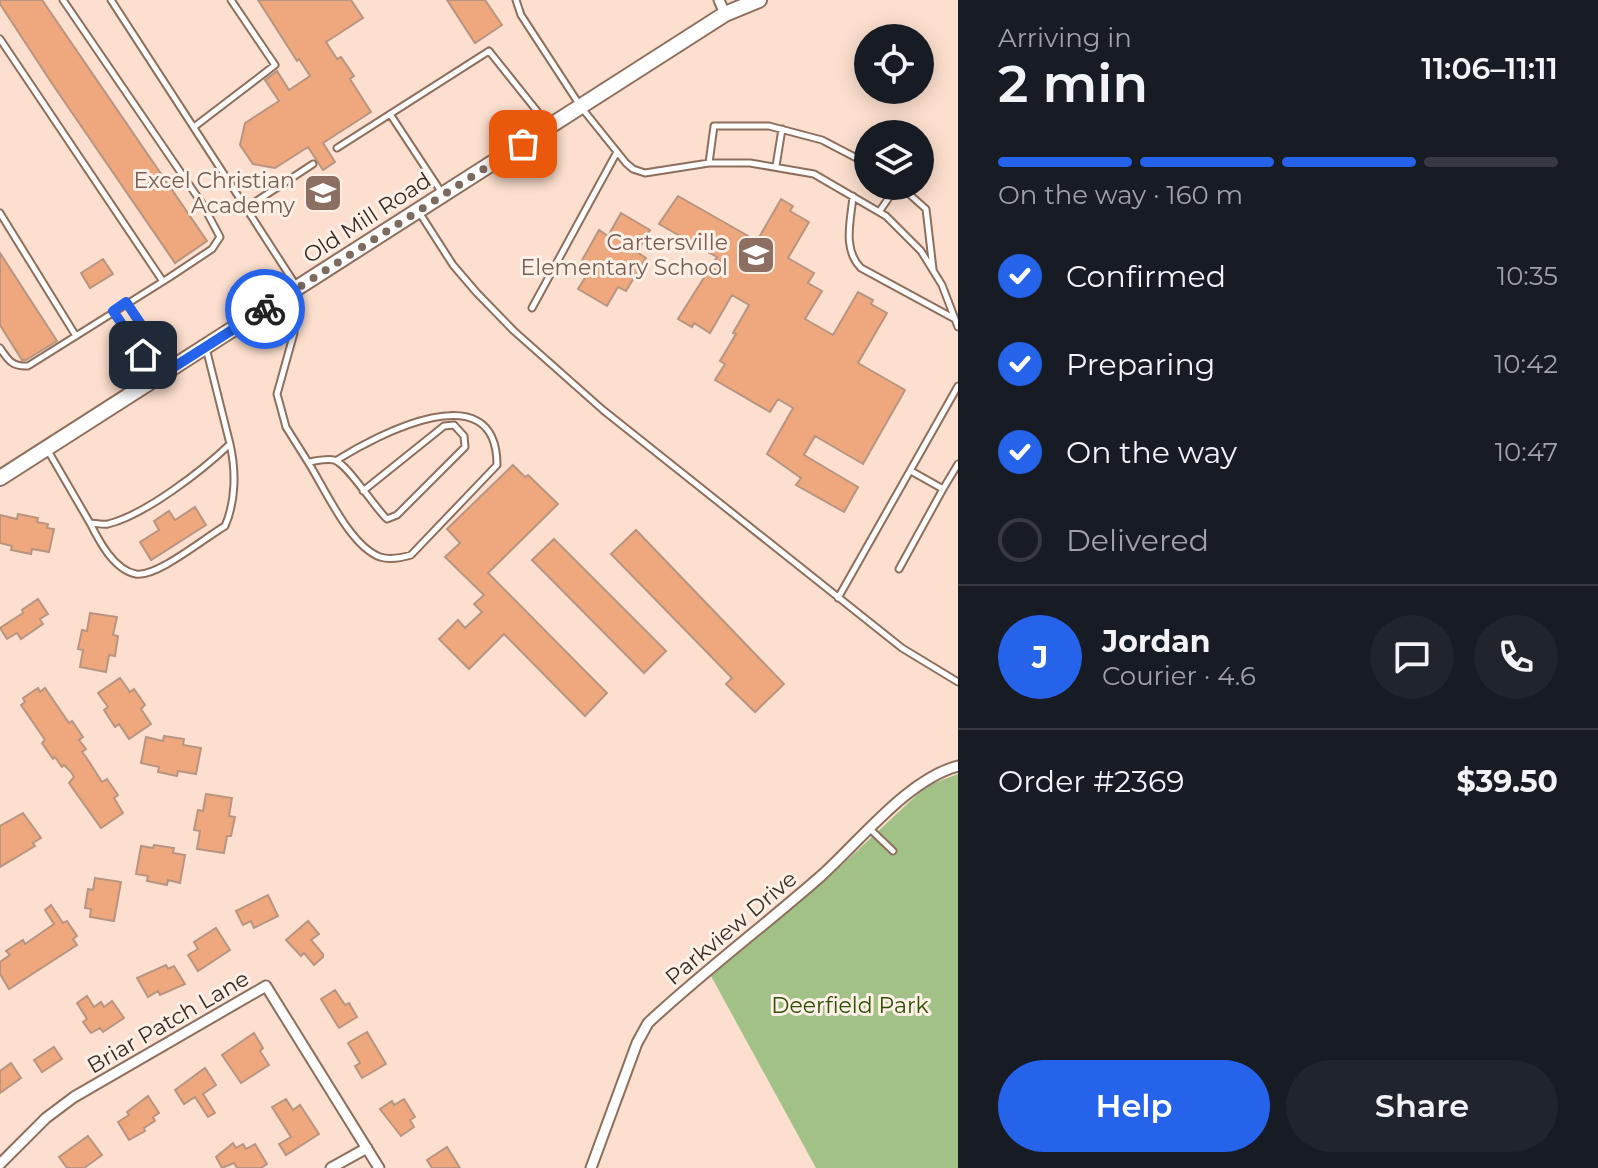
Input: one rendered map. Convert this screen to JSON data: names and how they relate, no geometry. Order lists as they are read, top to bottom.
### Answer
{
  "streets": {
    "street": ["Old Mill Road", "Parkview Drive", "Briar Patch Lane"]
  },
  "parks": ["Deerfield Park"],
  "places": {
    "school or university": ["Excel Christian Academy", "Cartersville Elementary School"]
  },
  "page": {
    "heading": ["2 min", "Arriving in", "11:06–11:11"],
    "panel": [
      "Jordan",
      "Courier · 4.6",
      "Order #2369",
      "$39.50"
    ],
    "bar": "On the way · 160 m",
    "list": [
      ["Confirmed", "10:35"],
      ["Preparing", "10:42"],
      ["On the way", "10:47"],
      "Delivered"
    ],
    "round": "J",
    "buttons": ["Help", "Share"]
  }
}
